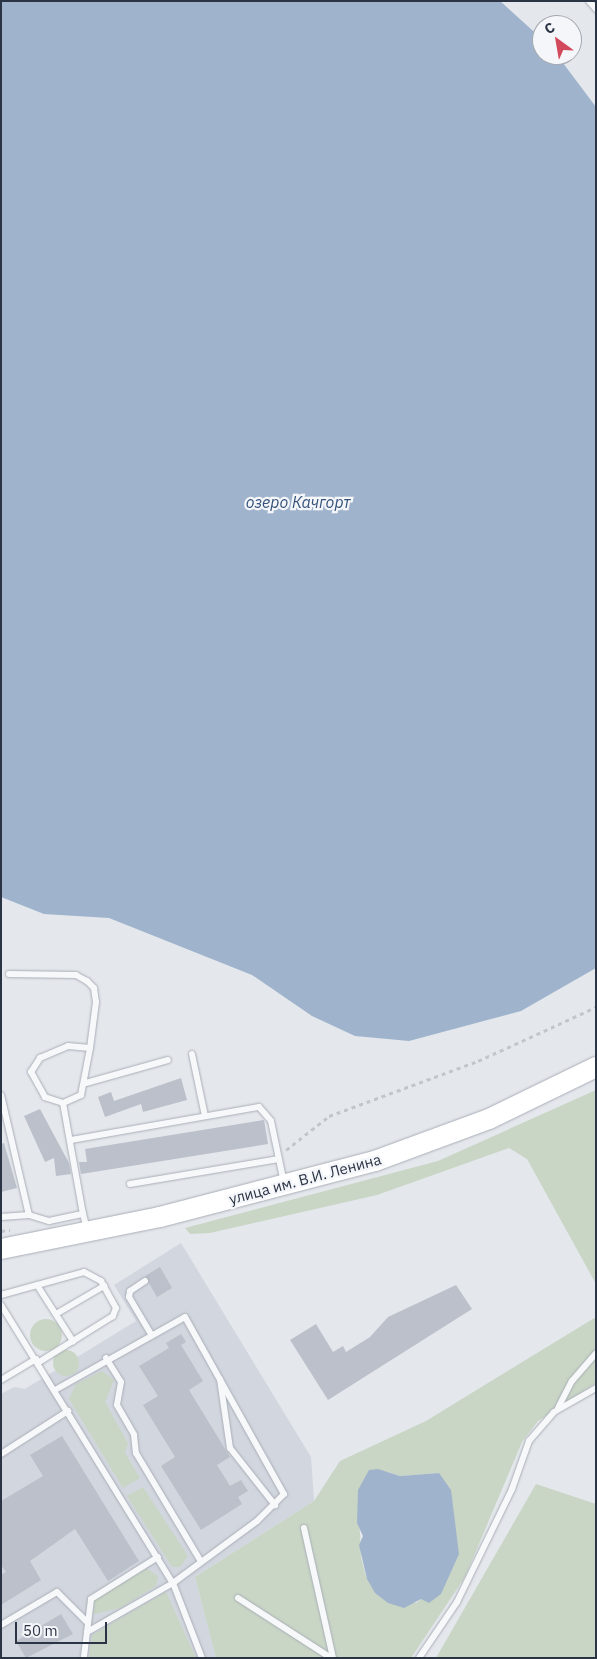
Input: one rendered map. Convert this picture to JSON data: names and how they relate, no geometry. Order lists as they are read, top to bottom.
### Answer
{
  "streets": {
    "main road": ["улица им. В.И. Ленина"]
  },
  "water": ["озеро Качгорт"],
  "scale_bar": "50 m",
  "north": "top left"
}
